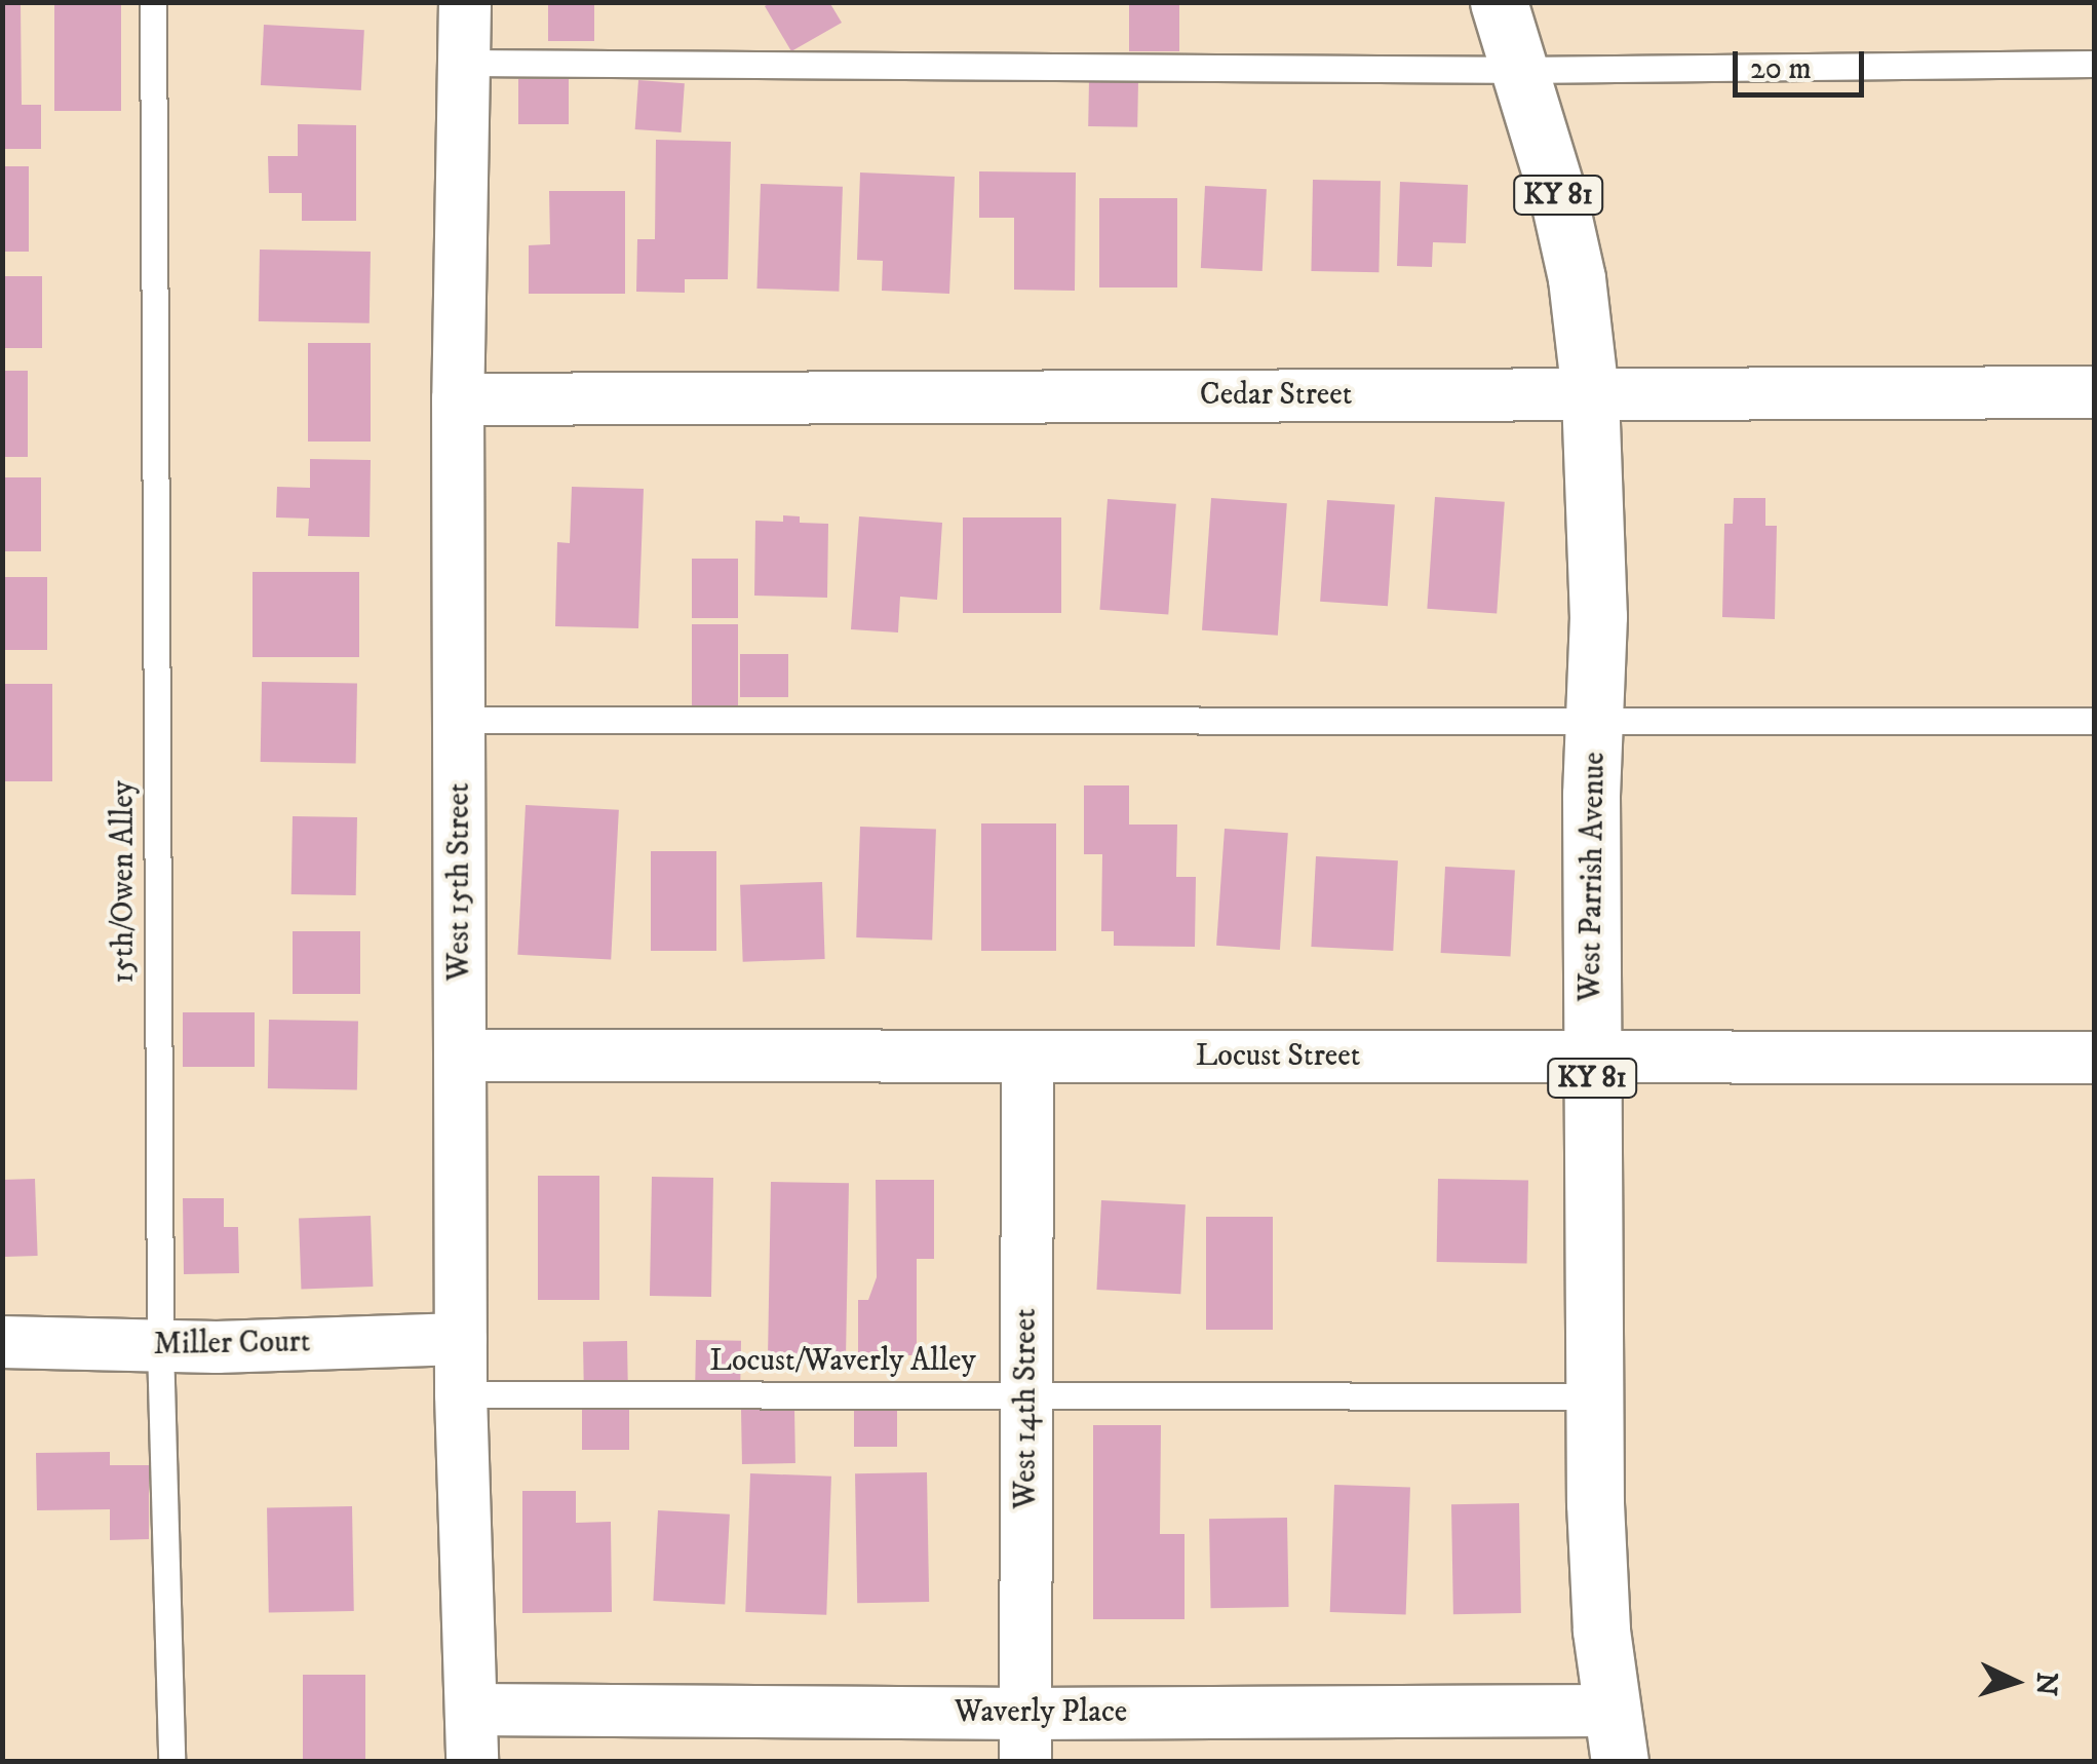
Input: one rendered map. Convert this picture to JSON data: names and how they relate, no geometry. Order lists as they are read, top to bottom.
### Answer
{
  "streets": {
    "main road": ["KY 81", "West Parrish Avenue"],
    "street": [
      "Cedar Street",
      "West 15th Street",
      "Locust Street",
      "Miller Court",
      "West 14th Street",
      "Waverly Place"
    ],
    "lane": ["15th/Owen Alley", "Locust/Waverly Alley"]
  },
  "crossings": [
    ["Cedar Street", "West Parrish Avenue"],
    ["Cedar Street", "West 15th Street"],
    ["West Parrish Avenue", "Locust Street"],
    ["West Parrish Avenue", "Locust/Waverly Alley"],
    ["West Parrish Avenue", "Waverly Place"],
    ["15th/Owen Alley", "Miller Court"],
    ["West 15th Street", "Locust Street"],
    ["West 15th Street", "Miller Court"],
    ["West 15th Street", "Locust/Waverly Alley"],
    ["West 15th Street", "Waverly Place"],
    ["Locust Street", "West 14th Street"],
    ["Locust/Waverly Alley", "West 14th Street"],
    ["West 14th Street", "Waverly Place"]
  ],
  "scale_bar": "20 m",
  "north": "right"
}
